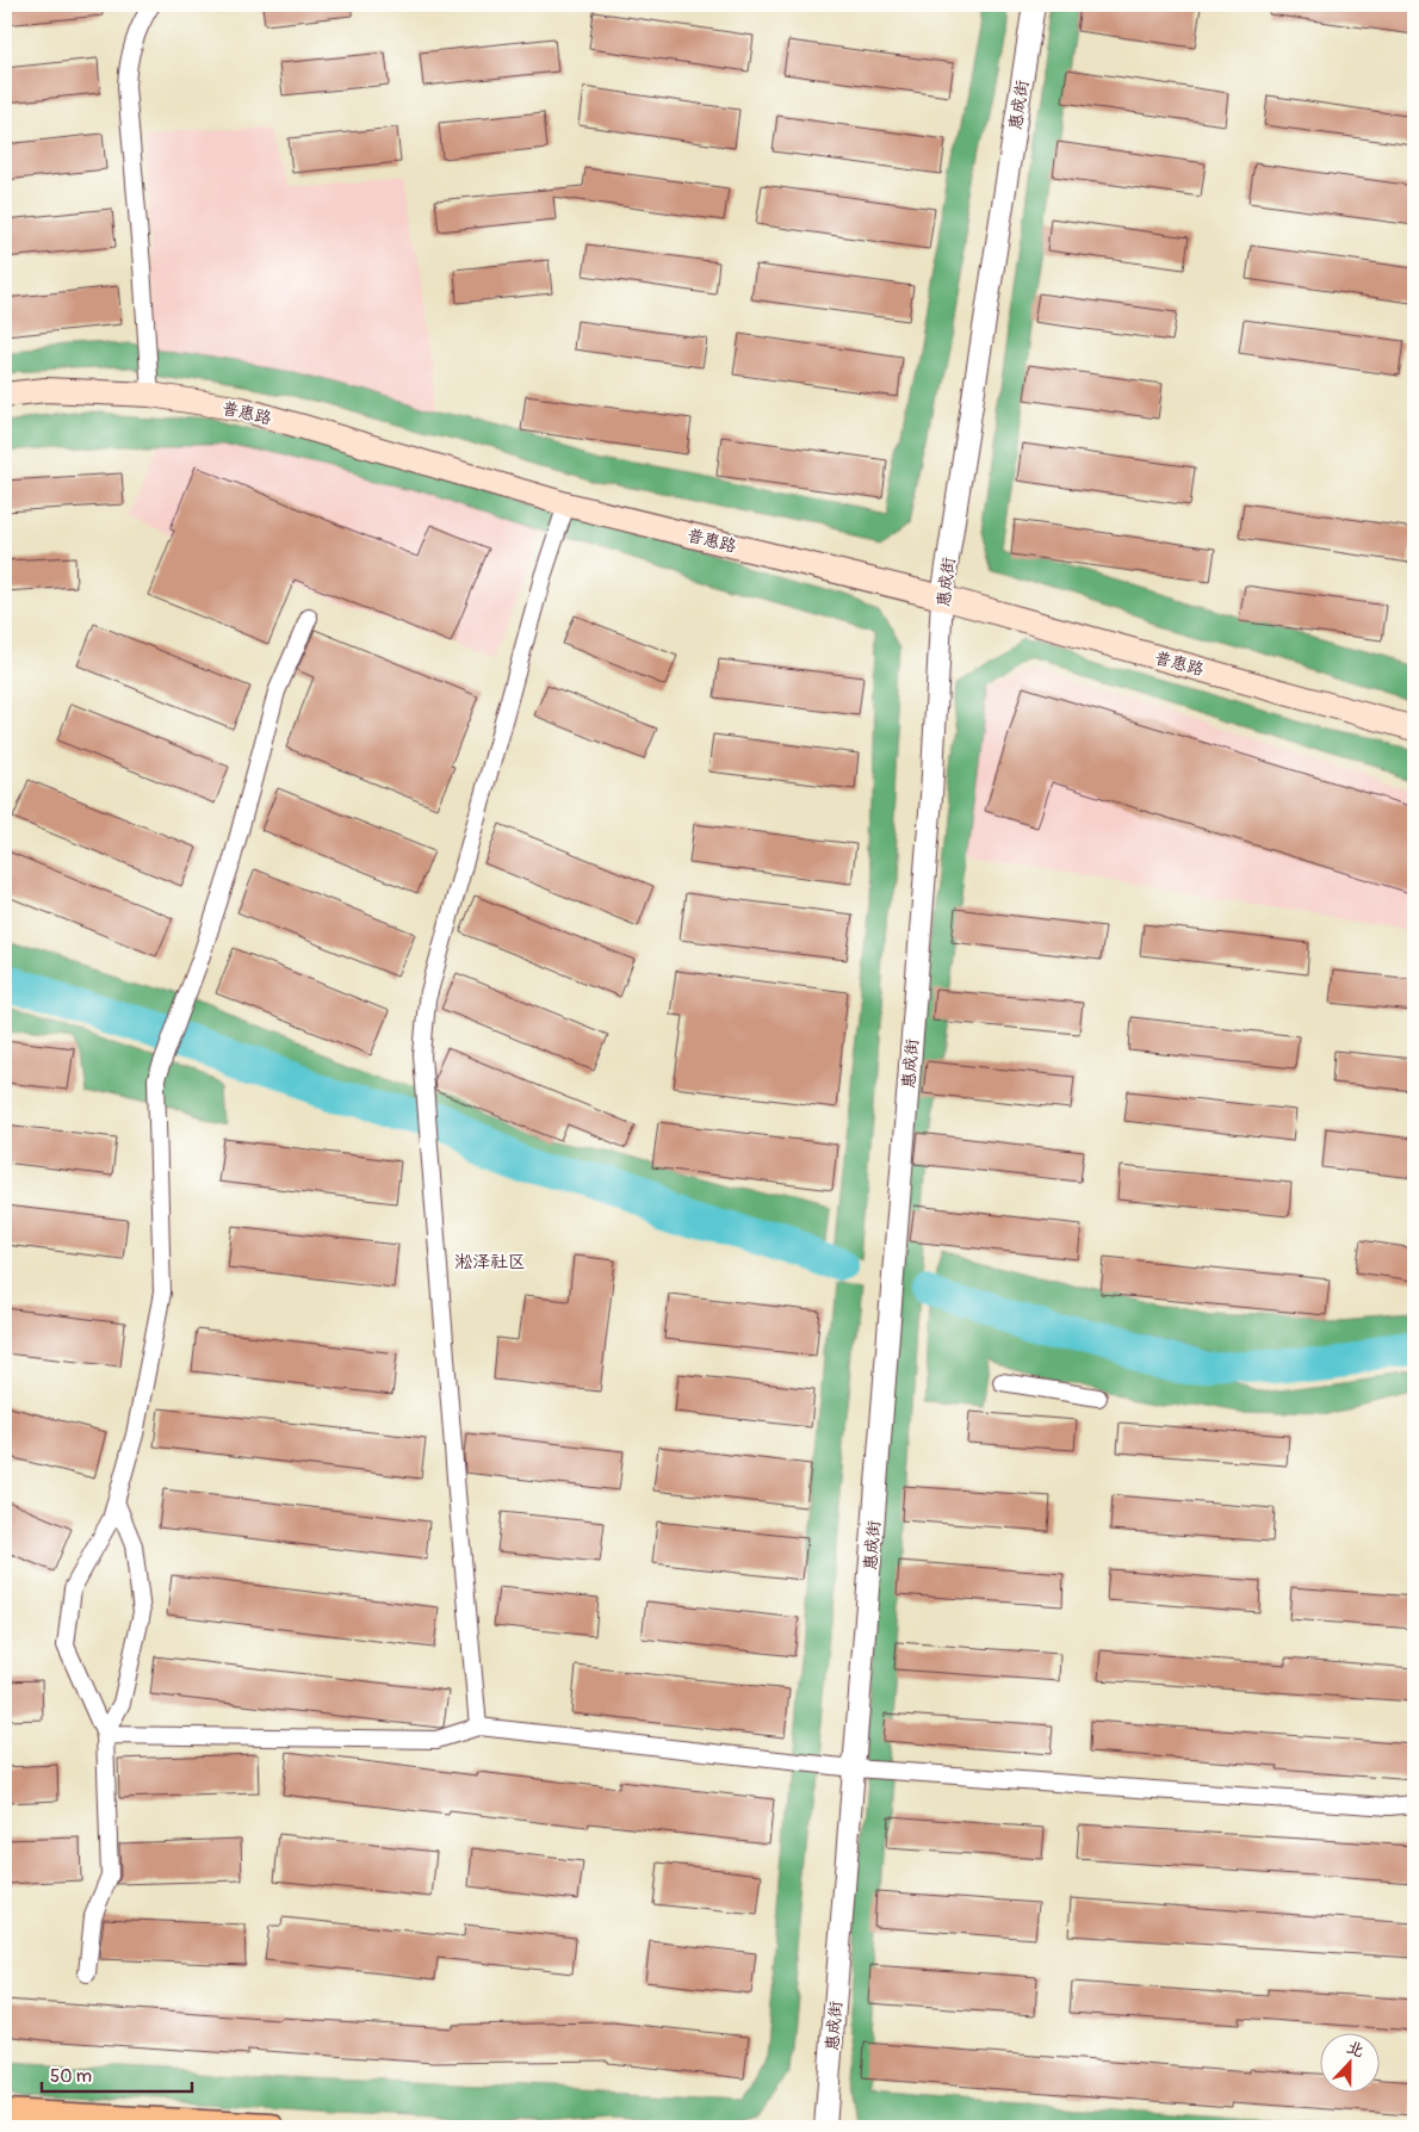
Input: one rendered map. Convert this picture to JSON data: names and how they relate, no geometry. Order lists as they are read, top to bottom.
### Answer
{
  "streets": {
    "main road": ["普惠路"],
    "street": ["惠成街"]
  },
  "crossings": [
    ["惠成街", "普惠路"]
  ],
  "districts": ["淞泽社区"],
  "scale_bar": "50 m",
  "north": "top"
}
